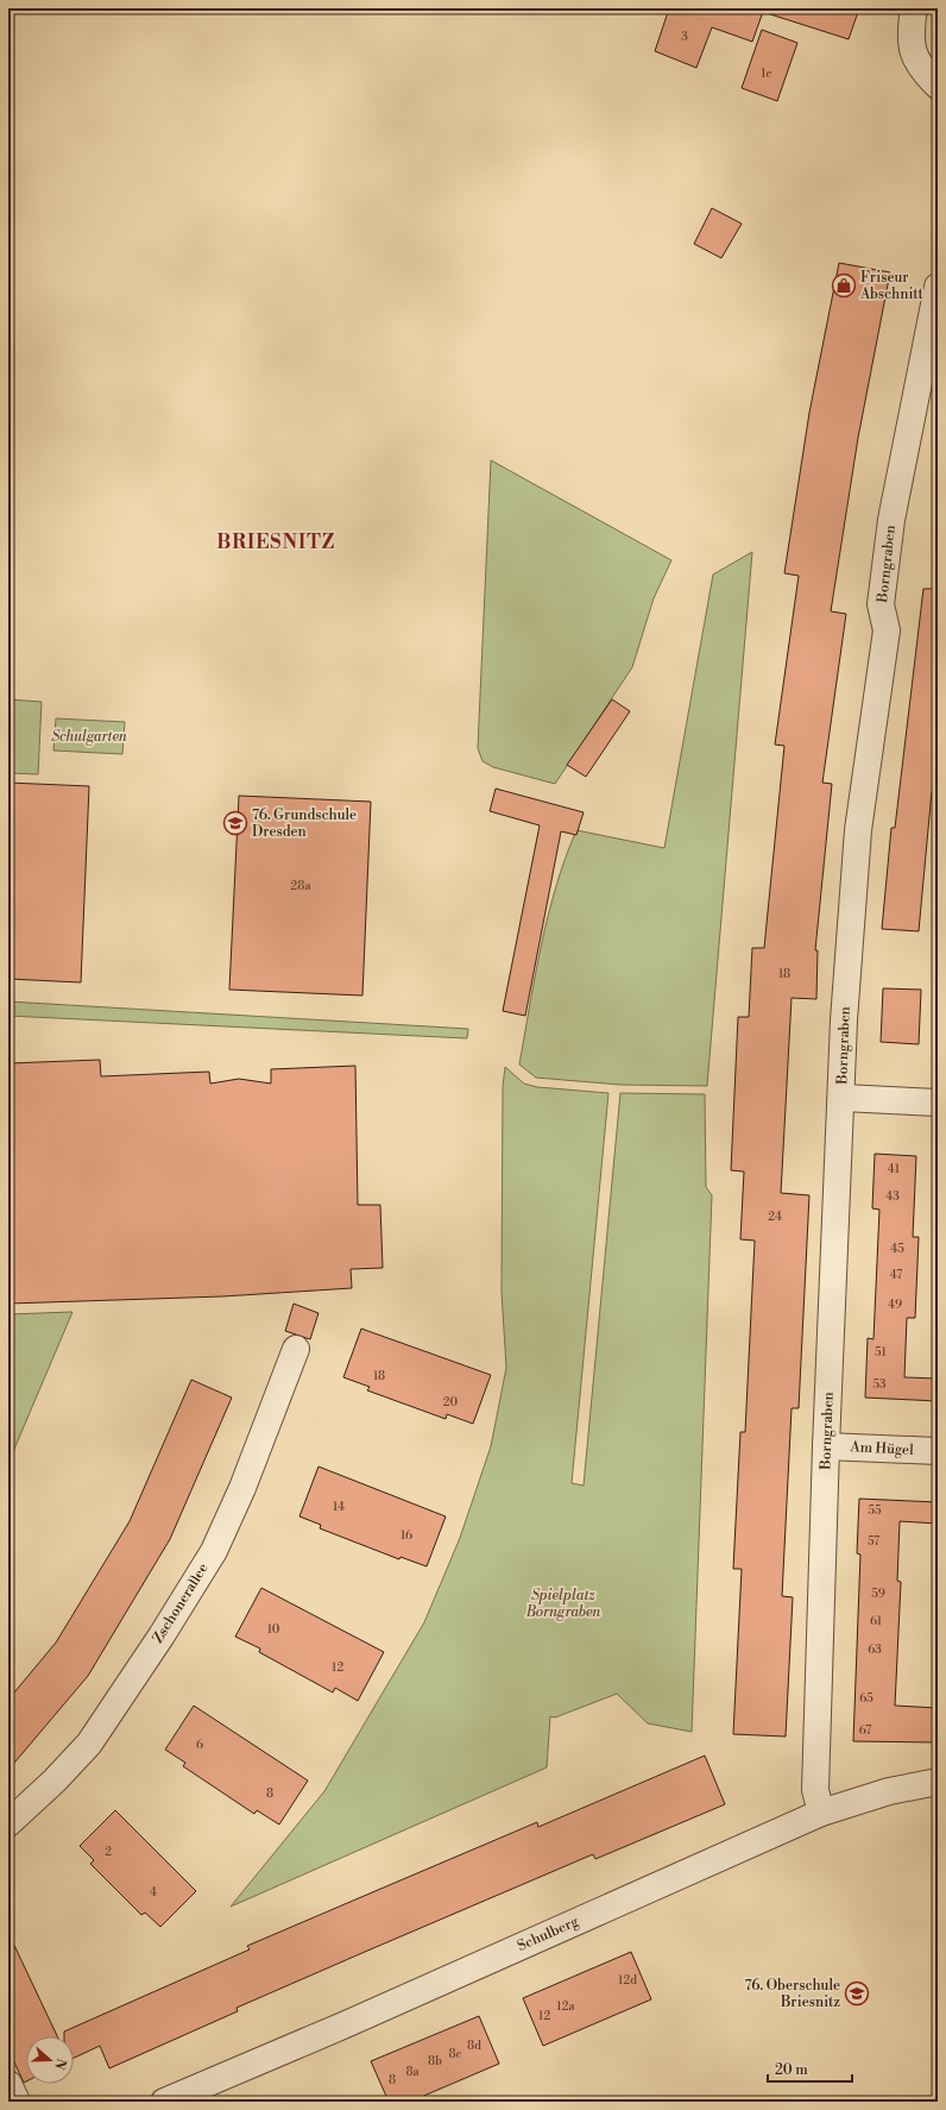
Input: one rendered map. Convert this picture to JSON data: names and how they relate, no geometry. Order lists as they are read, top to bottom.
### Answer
{
  "streets": {
    "street": [
      "Borngraben",
      "Am Hügel",
      "Zschonerallee",
      "Schulberg"
    ]
  },
  "crossings": [
    ["Borngraben", "Am Hügel"],
    ["Borngraben", "Schulberg"]
  ],
  "districts": ["BRIESNITZ"],
  "parks": ["Schulgarten", "Spielplatz Borngraben"],
  "places": {
    "shop": ["Friseur Abschnitt"],
    "school or university": ["76. Grundschule Dresden", "76. Oberschule Briesnitz"]
  },
  "house_numbers": [
    "3",
    "1e",
    "28a",
    "18",
    "41",
    "43",
    "24",
    "45",
    "47",
    "49",
    "51",
    "18",
    "53",
    "20",
    "14",
    "55",
    "16",
    "57",
    "59",
    "61",
    "10",
    "63",
    "12",
    "65",
    "67",
    "6",
    "8",
    "2",
    "4",
    "12d",
    "12a",
    "12",
    "8d",
    "8c",
    "8b",
    "8a",
    "8"
  ],
  "scale_bar": "20 m",
  "north": "right"
}
